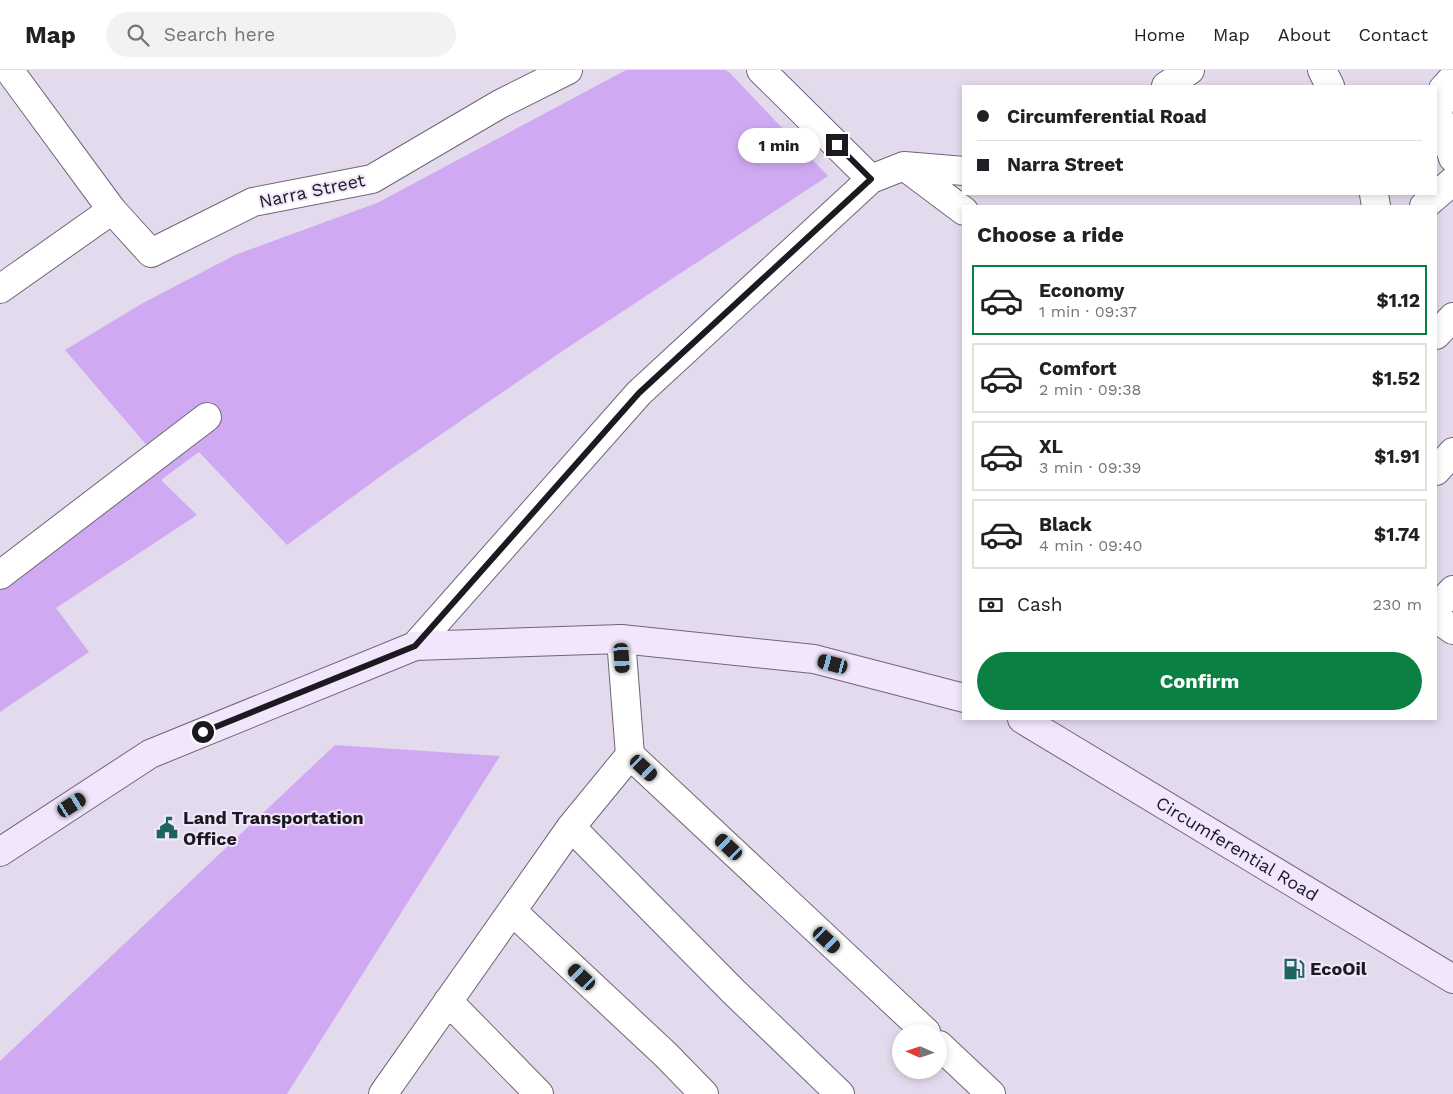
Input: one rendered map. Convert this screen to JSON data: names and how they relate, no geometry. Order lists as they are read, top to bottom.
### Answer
{
  "streets": {
    "main road": ["Circumferential Road"],
    "street": ["Narra Street"]
  },
  "places": {
    "public building": ["Land Transportation Office"],
    "fuel station": ["EcoOil"]
  },
  "north": "left",
  "page": {
    "header": "Map",
    "search": "Search here",
    "nav": [
      "Home",
      "Map",
      "About",
      "Contact"
    ],
    "banner": ["Circumferential Road", "Narra Street"],
    "bubble": "1 min",
    "heading": "Choose a ride",
    "list": [
      {
        "name": "Economy",
        "note": "1 min · 09:37",
        "value": "$1.12"
      },
      {
        "name": "Comfort",
        "note": "2 min · 09:38",
        "value": "$1.52"
      },
      {
        "name": "XL",
        "note": "3 min · 09:39",
        "value": "$1.91"
      },
      {
        "name": "Black",
        "note": "4 min · 09:40",
        "value": "$1.74"
      }
    ],
    "pay": ["Cash", "230 m"],
    "buttons": "Confirm"
  }
}
